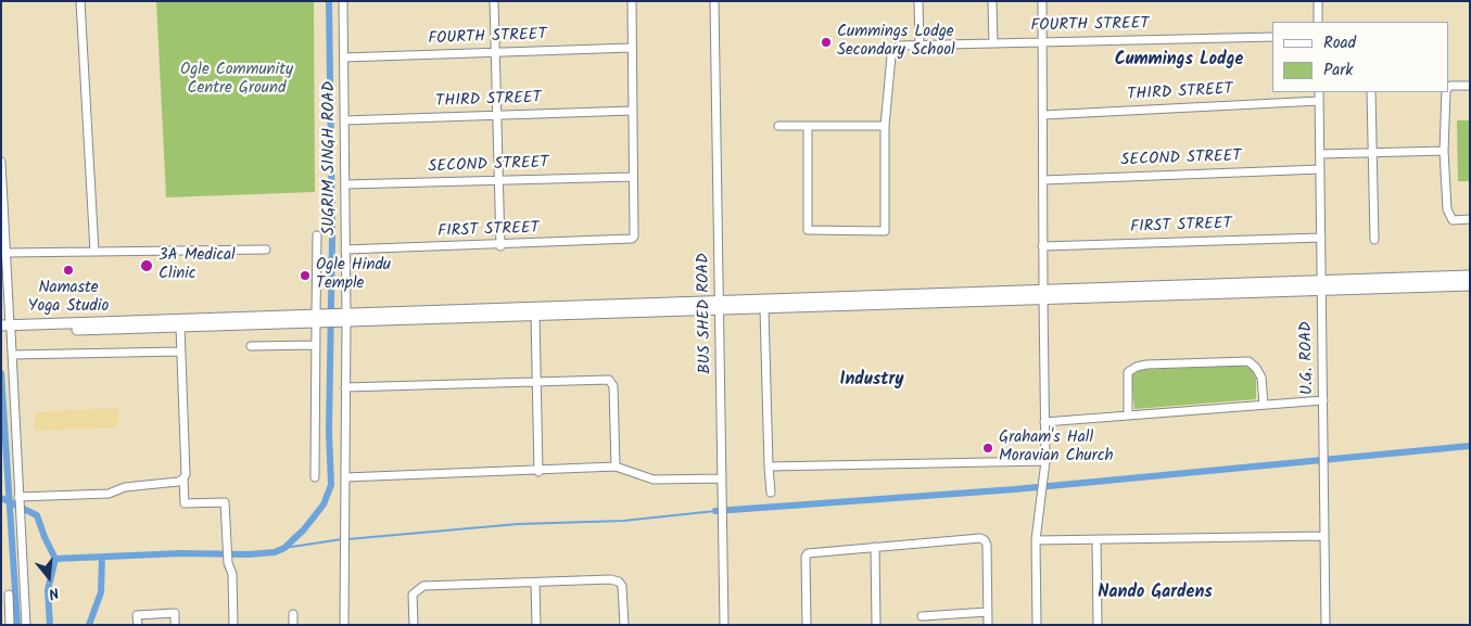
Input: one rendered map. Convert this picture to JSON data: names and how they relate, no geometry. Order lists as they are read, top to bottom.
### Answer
{
  "streets": {
    "street": [
      "FOURTH STREET",
      "THIRD STREET",
      "SUGRIM SINGH ROAD",
      "SECOND STREET",
      "FIRST STREET",
      "BUS SHED ROAD",
      "U.G. ROAD"
    ]
  },
  "crossings": [
    ["FOURTH STREET", "SUGRIM SINGH ROAD"],
    ["THIRD STREET", "SUGRIM SINGH ROAD"],
    ["THIRD STREET", "U.G. ROAD"],
    ["SUGRIM SINGH ROAD", "SECOND STREET"],
    ["SUGRIM SINGH ROAD", "FIRST STREET"],
    ["SECOND STREET", "FIRST STREET"],
    ["SECOND STREET", "U.G. ROAD"],
    ["FIRST STREET", "U.G. ROAD"]
  ],
  "districts": ["Cummings Lodge", "Industry", "Nando Gardens"],
  "parks": ["Ogle Community Centre Ground"],
  "places": [
    "Cummings Lodge Secondary School",
    "3A Medical Clinic",
    "Namaste Yoga Studio",
    "Ogle Hindu Temple",
    "Graham's Hall Moravian Church"
  ],
  "legend": ["Road", "Park"],
  "north": "bottom"
}
